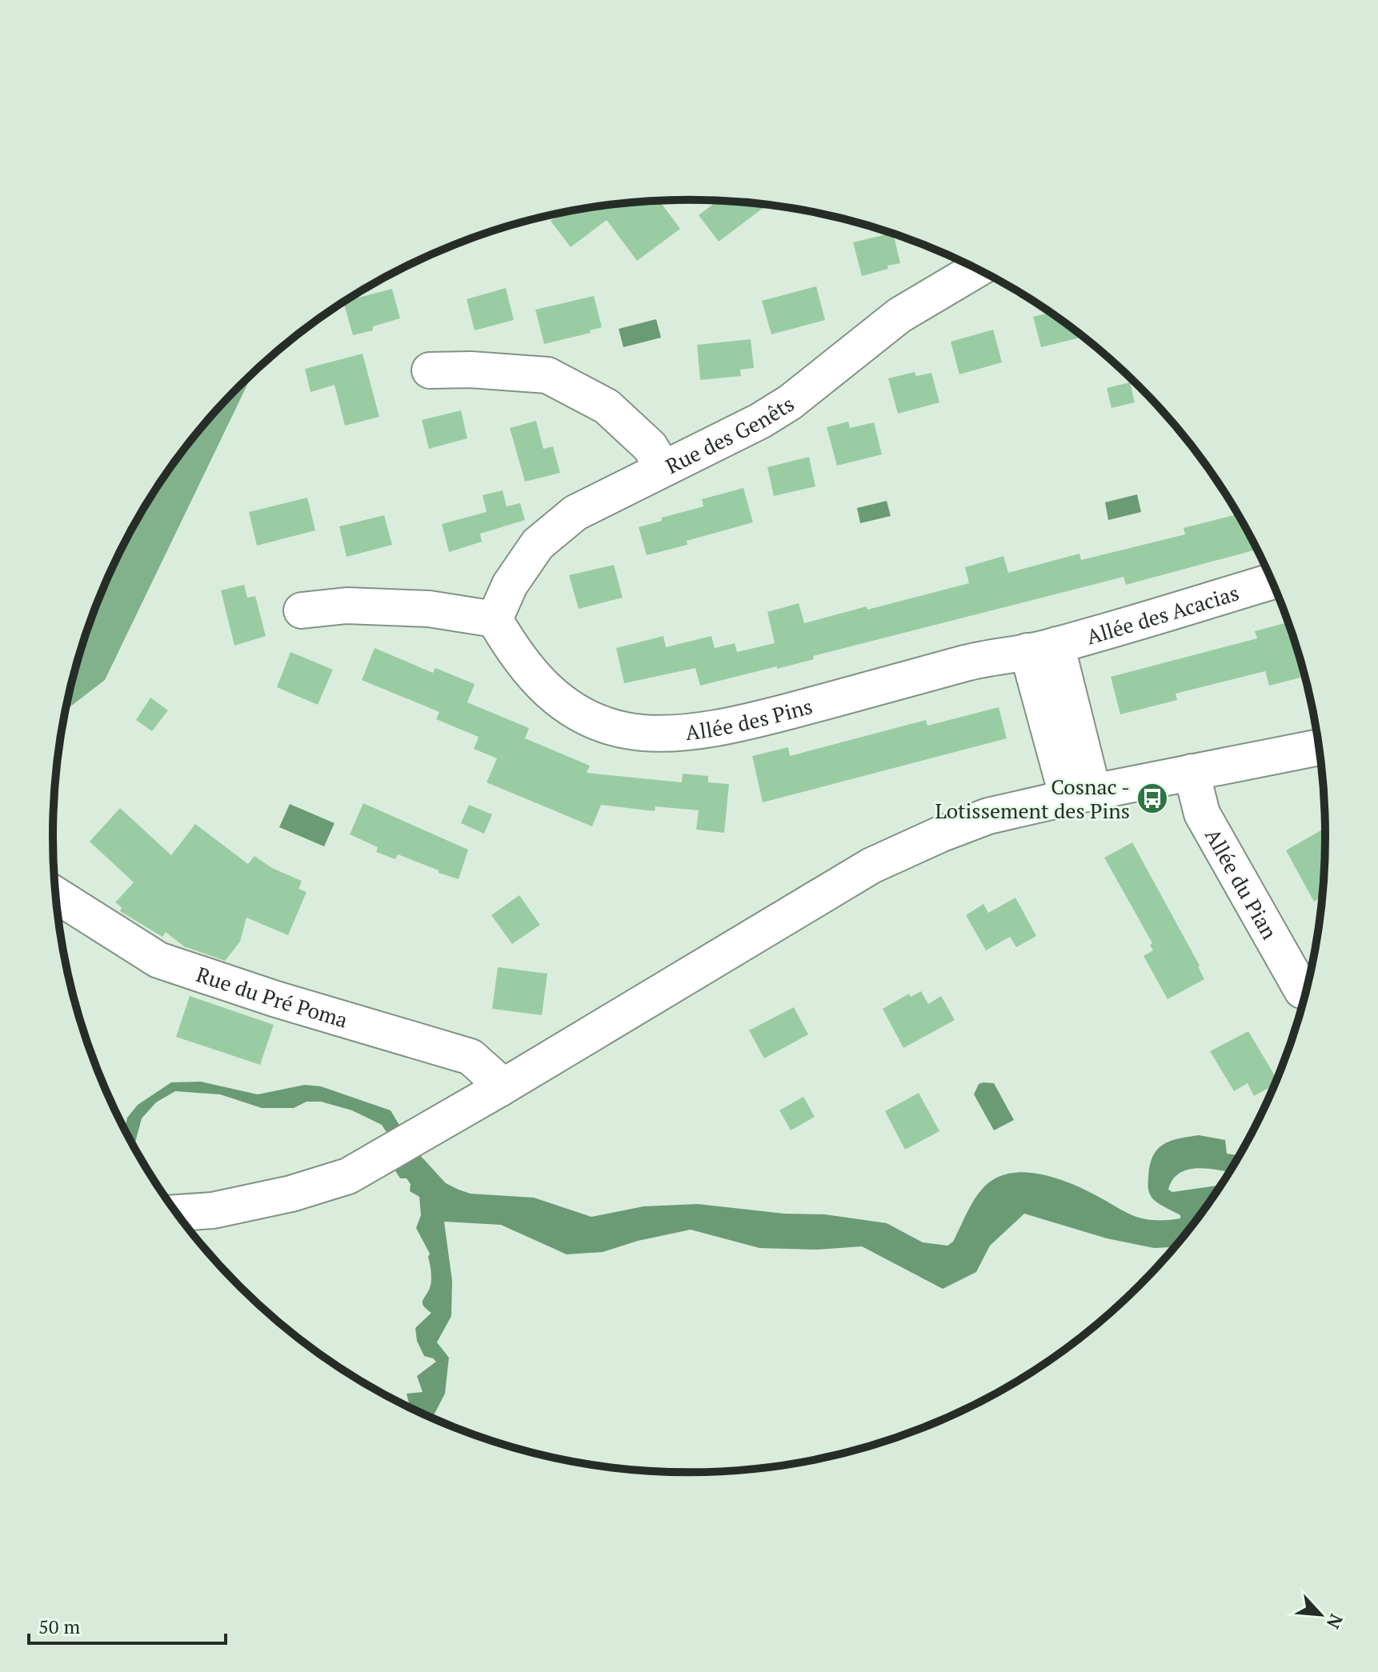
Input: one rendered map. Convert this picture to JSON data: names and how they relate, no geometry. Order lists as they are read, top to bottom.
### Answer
{
  "streets": {
    "street": [
      "Rue des Genêts",
      "Allée des Acacias",
      "Allée des Pins",
      "Allée du Pian",
      "Rue du Pré Poma"
    ]
  },
  "crossings": [
    ["Rue des Genêts", "Allée des Pins"],
    ["Allée des Acacias", "Allée des Pins"]
  ],
  "places": {
    "bus stop": ["Cosnac - Lotissement des Pins"]
  },
  "scale_bar": "50 m",
  "north": "bottom right"
}
